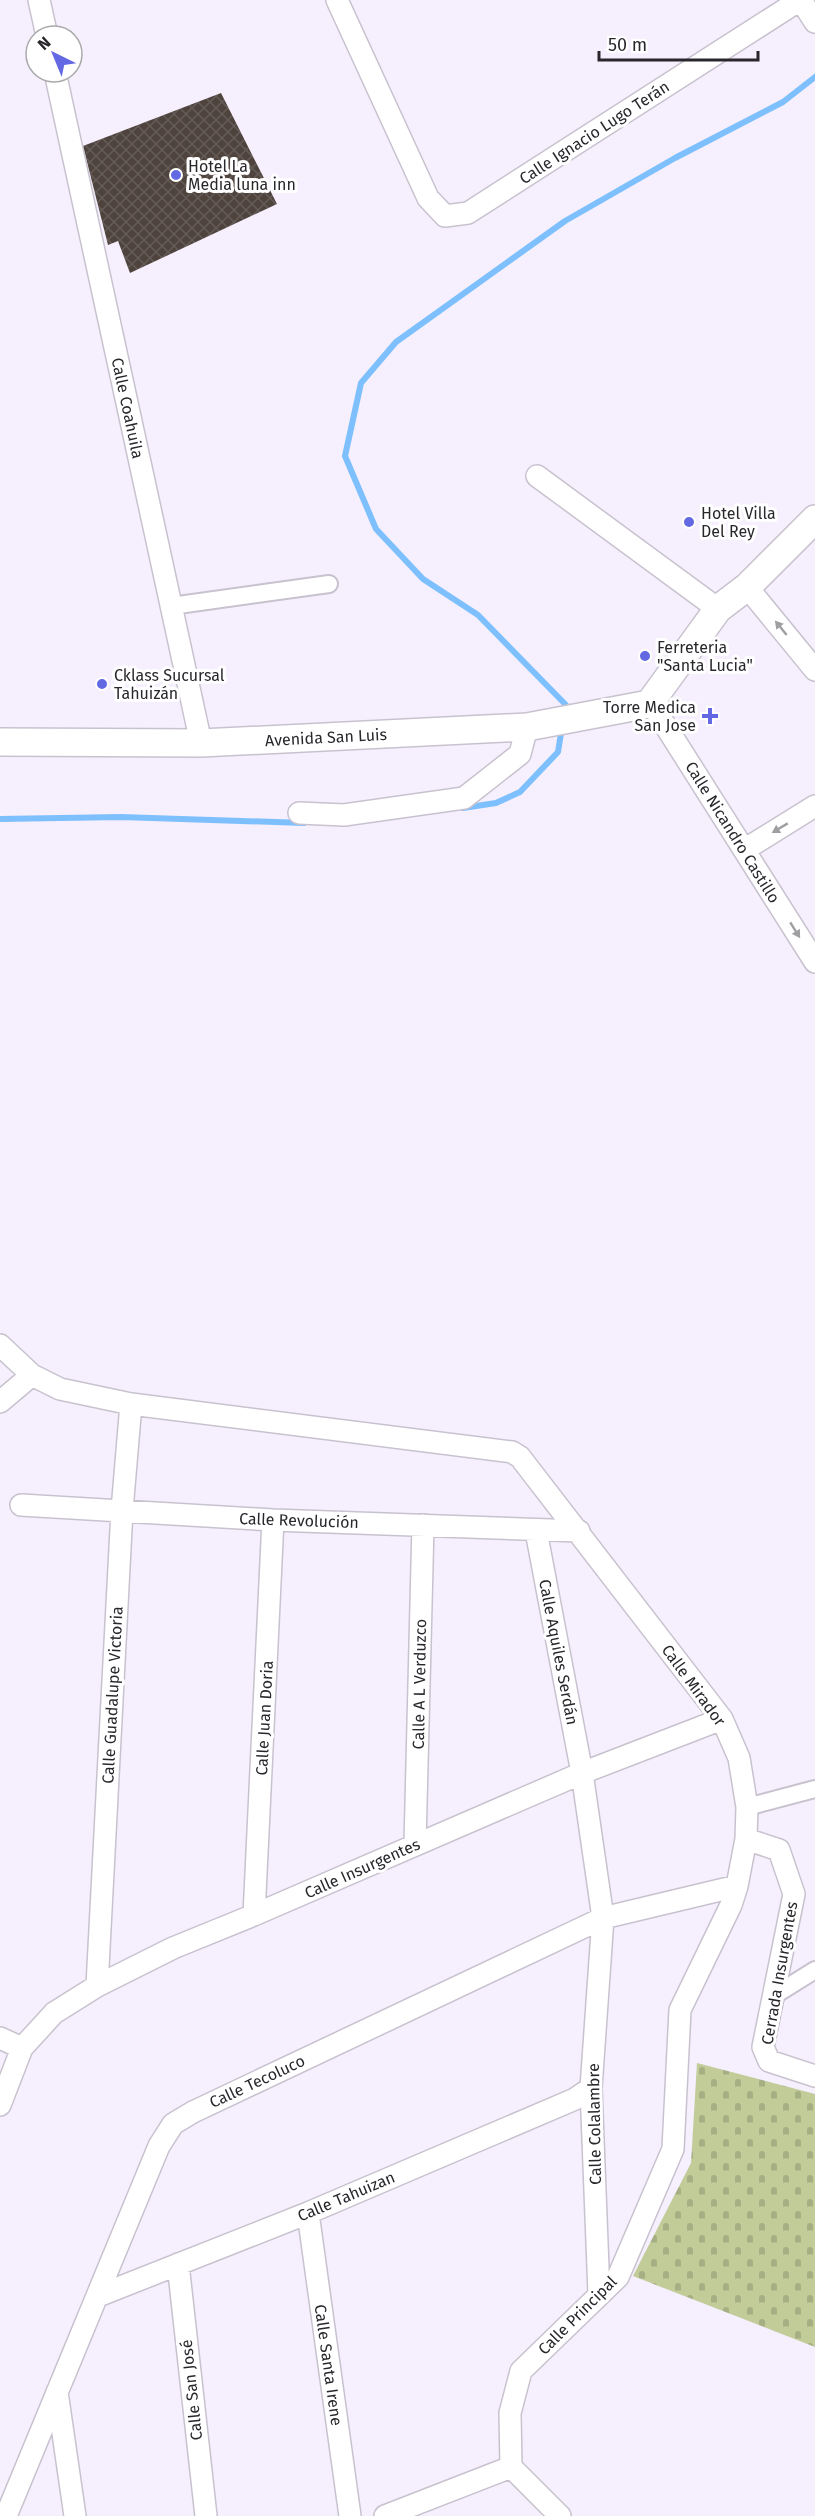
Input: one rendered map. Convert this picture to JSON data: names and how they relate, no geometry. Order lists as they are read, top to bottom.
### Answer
{
  "streets": {
    "street": [
      "Calle Ignacio Lugo Terán",
      "Calle Coahuila",
      "Avenida San Luis",
      "Calle Nicandro Castillo",
      "Calle Revolución",
      "Calle Aquiles Serdán",
      "Calle A L Verduzco",
      "Calle Mirador",
      "Calle Guadalupe Victoria",
      "Calle Juan Doria",
      "Calle Insurgentes",
      "Cerrada Insurgentes",
      "Calle Tecoluco",
      "Calle Colalambre",
      "Calle Tahuizan",
      "Calle Principal",
      "Calle Santa Irene",
      "Calle San José"
    ]
  },
  "crossings": [
    ["Calle Coahuila", "Avenida San Luis"],
    ["Avenida San Luis", "Calle Nicandro Castillo"],
    ["Calle Revolución", "Calle Aquiles Serdán"],
    ["Calle Revolución", "Calle A L Verduzco"],
    ["Calle Revolución", "Calle Mirador"],
    ["Calle Revolución", "Calle Guadalupe Victoria"],
    ["Calle Revolución", "Calle Juan Doria"],
    ["Calle Aquiles Serdán", "Calle Insurgentes"],
    ["Calle Aquiles Serdán", "Calle Tecoluco"],
    ["Calle Aquiles Serdán", "Calle Colalambre"],
    ["Calle A L Verduzco", "Calle Insurgentes"],
    ["Calle Mirador", "Calle Guadalupe Victoria"],
    ["Calle Mirador", "Calle Insurgentes"],
    ["Calle Mirador", "Cerrada Insurgentes"],
    ["Calle Mirador", "Calle Tecoluco"],
    ["Calle Mirador", "Calle Principal"],
    ["Calle Guadalupe Victoria", "Calle Insurgentes"],
    ["Calle Juan Doria", "Calle Insurgentes"],
    ["Calle Tecoluco", "Calle Colalambre"],
    ["Calle Tecoluco", "Calle Tahuizan"],
    ["Calle Colalambre", "Calle Tahuizan"],
    ["Calle Colalambre", "Calle Principal"],
    ["Calle Tahuizan", "Calle Santa Irene"],
    ["Calle Tahuizan", "Calle San José"]
  ],
  "one_way": ["Calle Nicandro Castillo"],
  "places": {
    "other": [
      "Hotel La Media luna inn",
      "Hotel Villa Del Rey",
      "Ferreteria \"Santa Lucia\"",
      "Cklass Sucursal Tahuizán"
    ],
    "health": ["Torre Medica San Jose"]
  },
  "scale_bar": "50 m",
  "north": "top left"
}
